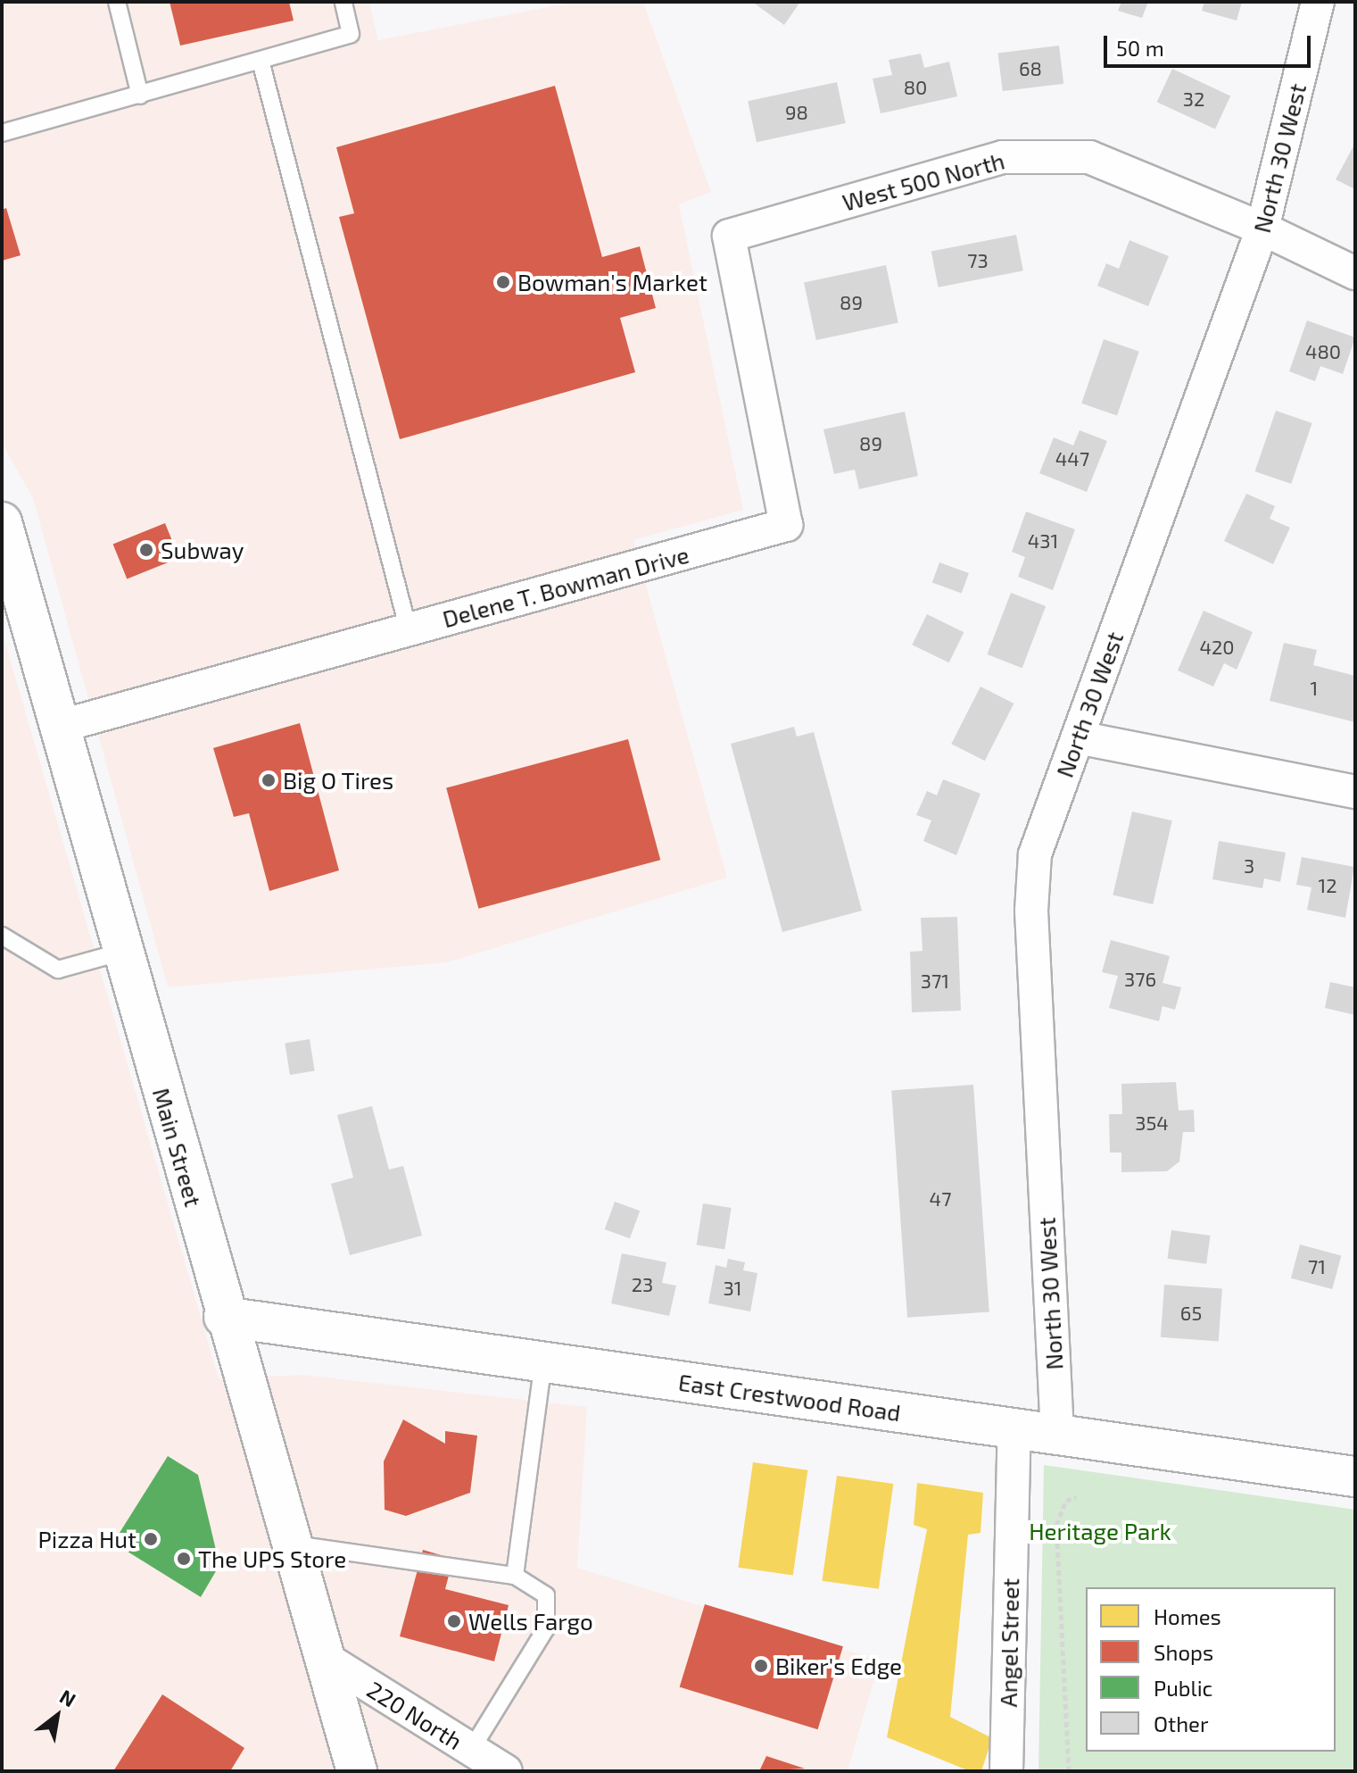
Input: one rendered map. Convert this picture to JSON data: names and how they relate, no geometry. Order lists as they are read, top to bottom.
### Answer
{
  "streets": {
    "main road": ["Main Street", "East Crestwood Road"],
    "street": [
      "North 30 West",
      "West 500 North",
      "Delene T. Bowman Drive",
      "Angel Street",
      "220 North"
    ]
  },
  "crossings": [
    ["North 30 West", "West 500 North"],
    ["North 30 West", "East Crestwood Road"],
    ["West 500 North", "Delene T. Bowman Drive"],
    ["Delene T. Bowman Drive", "Main Street"],
    ["Main Street", "East Crestwood Road"],
    ["Main Street", "220 North"],
    ["East Crestwood Road", "Angel Street"]
  ],
  "parks": ["Heritage Park"],
  "places": [
    "Bowman's Market",
    "Subway",
    "Big O Tires",
    "Pizza Hut",
    "The UPS Store",
    "Wells Fargo",
    "Biker's Edge"
  ],
  "house_numbers": [
    "68",
    "80",
    "32",
    "98",
    "73",
    "89",
    "480",
    "89",
    "447",
    "431",
    "420",
    "1",
    "3",
    "12",
    "376",
    "371",
    "354",
    "47",
    "71",
    "23",
    "31",
    "65"
  ],
  "legend": [
    "Homes",
    "Shops",
    "Public",
    "Other"
  ],
  "scale_bar": "50 m",
  "north": "top right"
}
